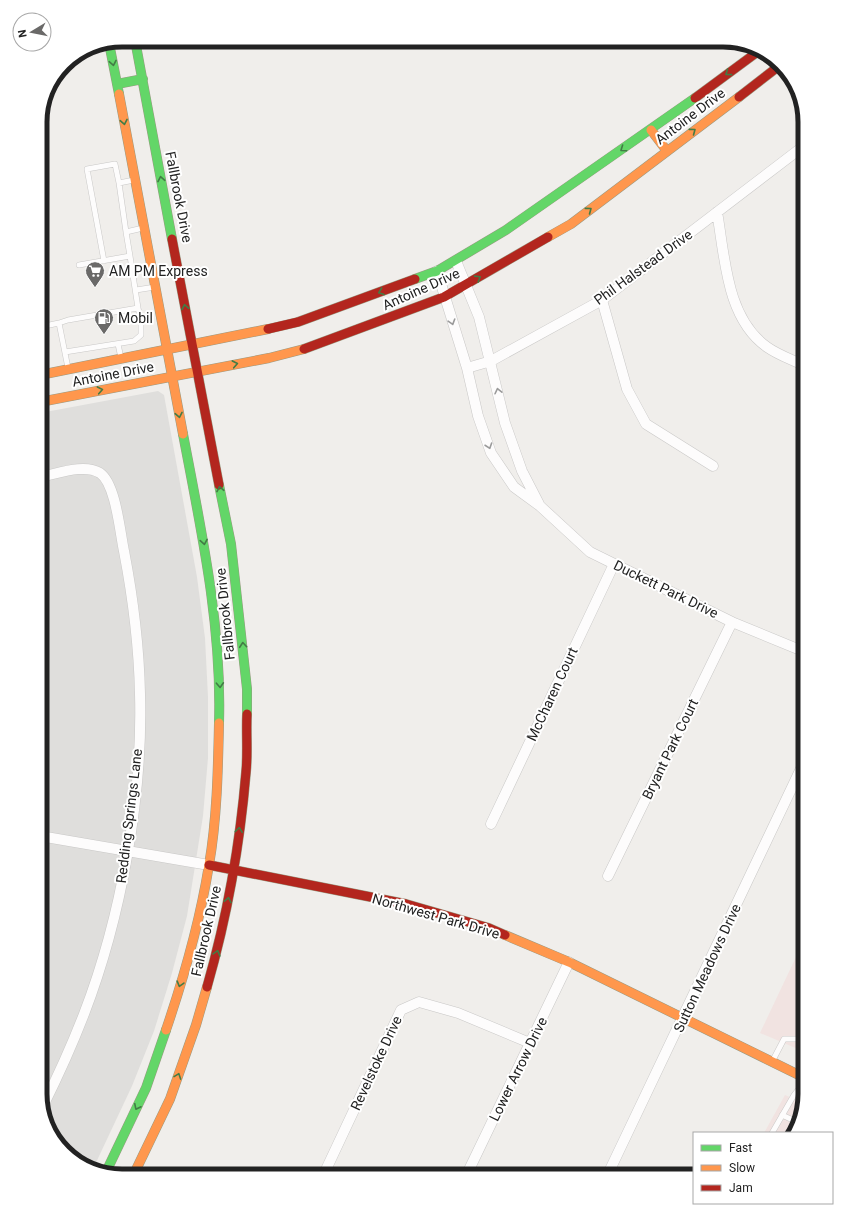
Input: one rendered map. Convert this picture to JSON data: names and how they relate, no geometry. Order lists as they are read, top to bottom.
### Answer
{
  "streets": {
    "main road": ["Antoine Drive", "Fallbrook Drive", "Northwest Park Drive"],
    "street": [
      "Phil Halstead Drive",
      "Duckett Park Drive",
      "McCharen Court",
      "Bryant Park Court",
      "Redding Springs Lane",
      "Sutton Meadows Drive",
      "Revelstoke Drive",
      "Lower Arrow Drive"
    ]
  },
  "crossings": [
    ["Antoine Drive", "Fallbrook Drive"],
    ["Antoine Drive", "Duckett Park Drive"],
    ["Fallbrook Drive", "Northwest Park Drive"],
    ["Phil Halstead Drive", "Duckett Park Drive"],
    ["Duckett Park Drive", "McCharen Court"],
    ["Duckett Park Drive", "Bryant Park Court"],
    ["Redding Springs Lane", "Northwest Park Drive"],
    ["Northwest Park Drive", "Sutton Meadows Drive"],
    ["Northwest Park Drive", "Lower Arrow Drive"],
    ["Revelstoke Drive", "Lower Arrow Drive"]
  ],
  "places": {
    "supermarket": ["AM PM Express"],
    "fuel station": ["Mobil"]
  },
  "legend": ["Fast", "Slow", "Jam"],
  "north": "left"
}
